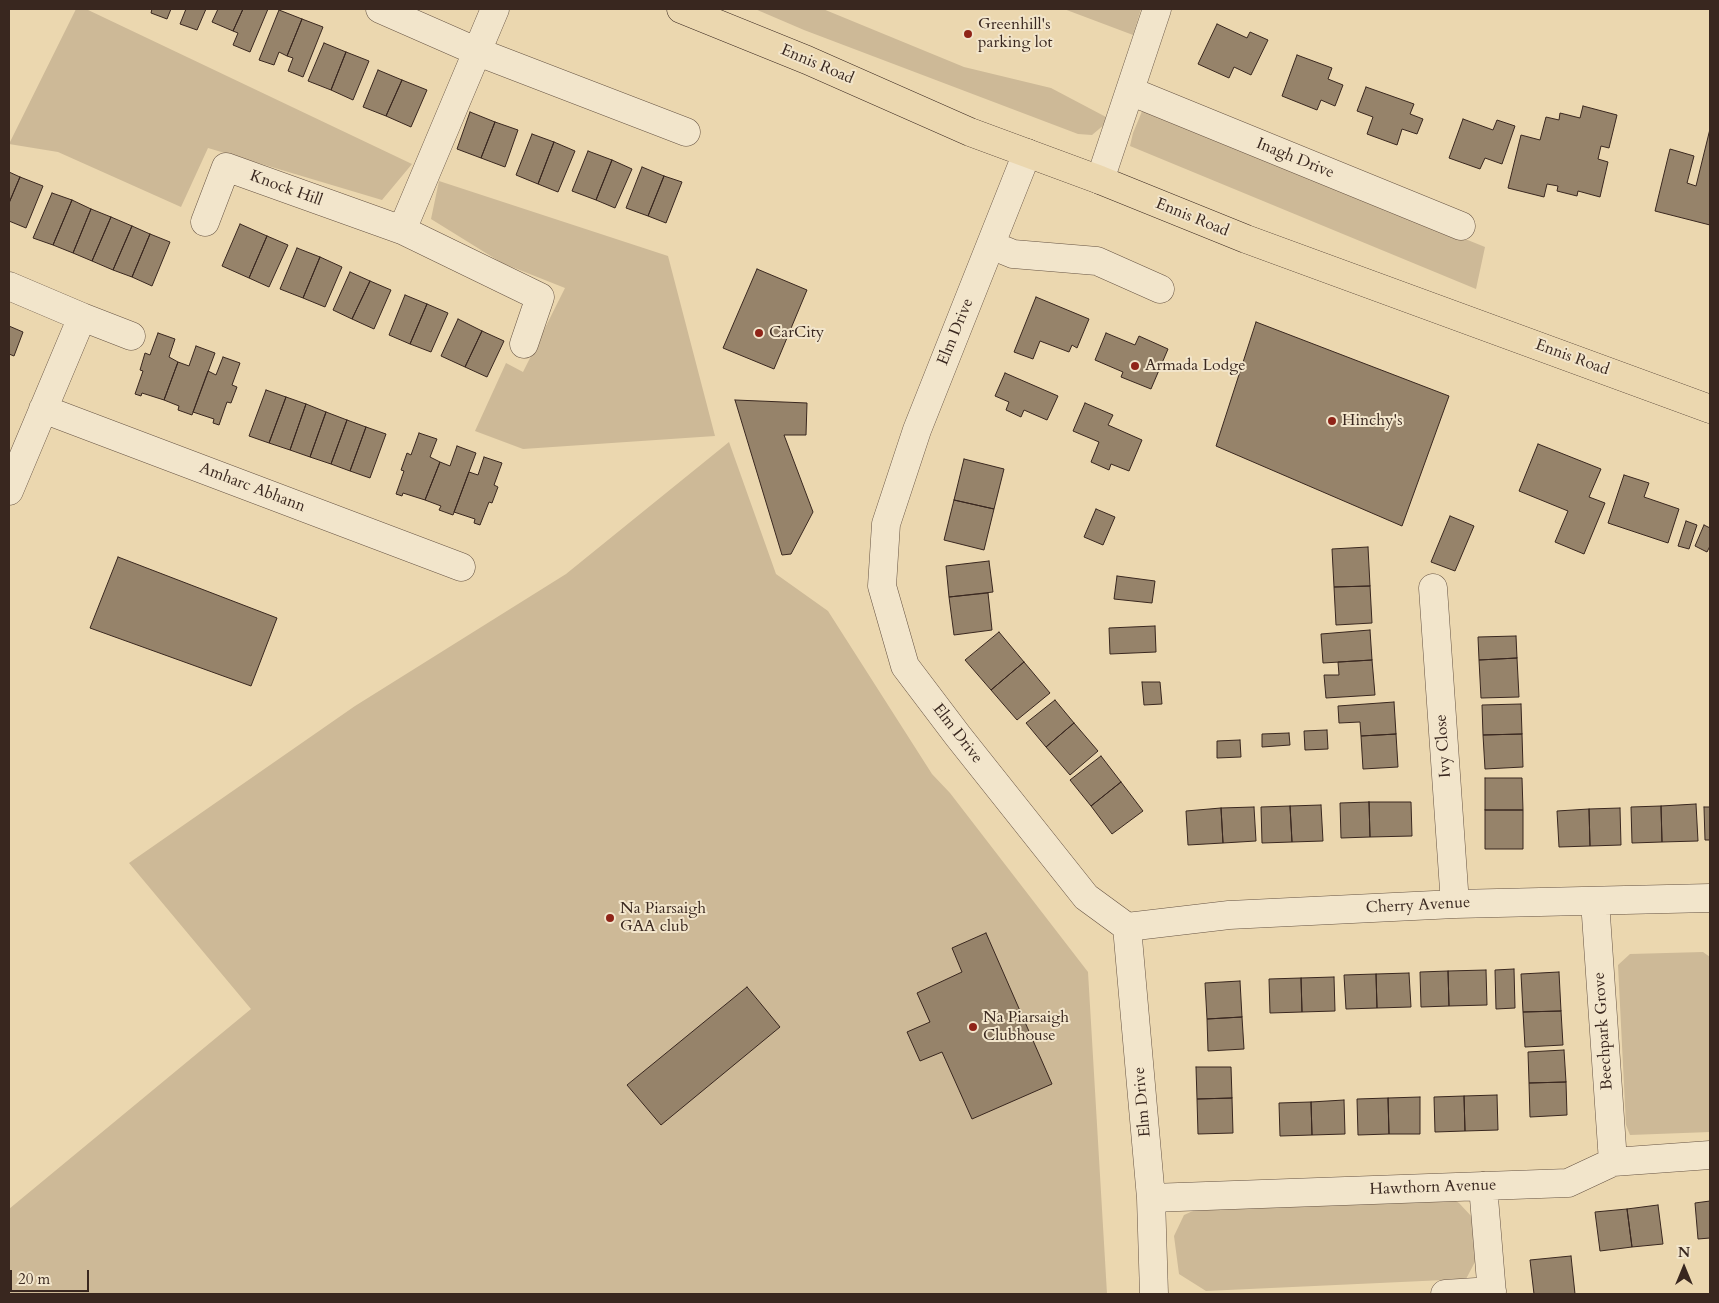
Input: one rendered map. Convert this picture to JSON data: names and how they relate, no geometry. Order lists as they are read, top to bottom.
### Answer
{
  "streets": {
    "main road": ["Ennis Road"],
    "street": [
      "Inagh Drive",
      "Knock Hill",
      "Elm Drive",
      "Amharc Abhann",
      "Ivy Close",
      "Cherry Avenue",
      "Beechpark Grove",
      "Hawthorn Avenue"
    ]
  },
  "crossings": [
    ["Ennis Road", "Elm Drive"],
    ["Elm Drive", "Cherry Avenue"],
    ["Elm Drive", "Hawthorn Avenue"],
    ["Ivy Close", "Cherry Avenue"],
    ["Cherry Avenue", "Beechpark Grove"],
    ["Beechpark Grove", "Hawthorn Avenue"]
  ],
  "places": [
    "Greenhill's parking lot",
    "CarCity",
    "Armada Lodge",
    "Hinchy's",
    "Na Piarsaigh GAA club",
    "Na Piarsaigh Clubhouse"
  ],
  "scale_bar": "20 m",
  "north": "top"
}
